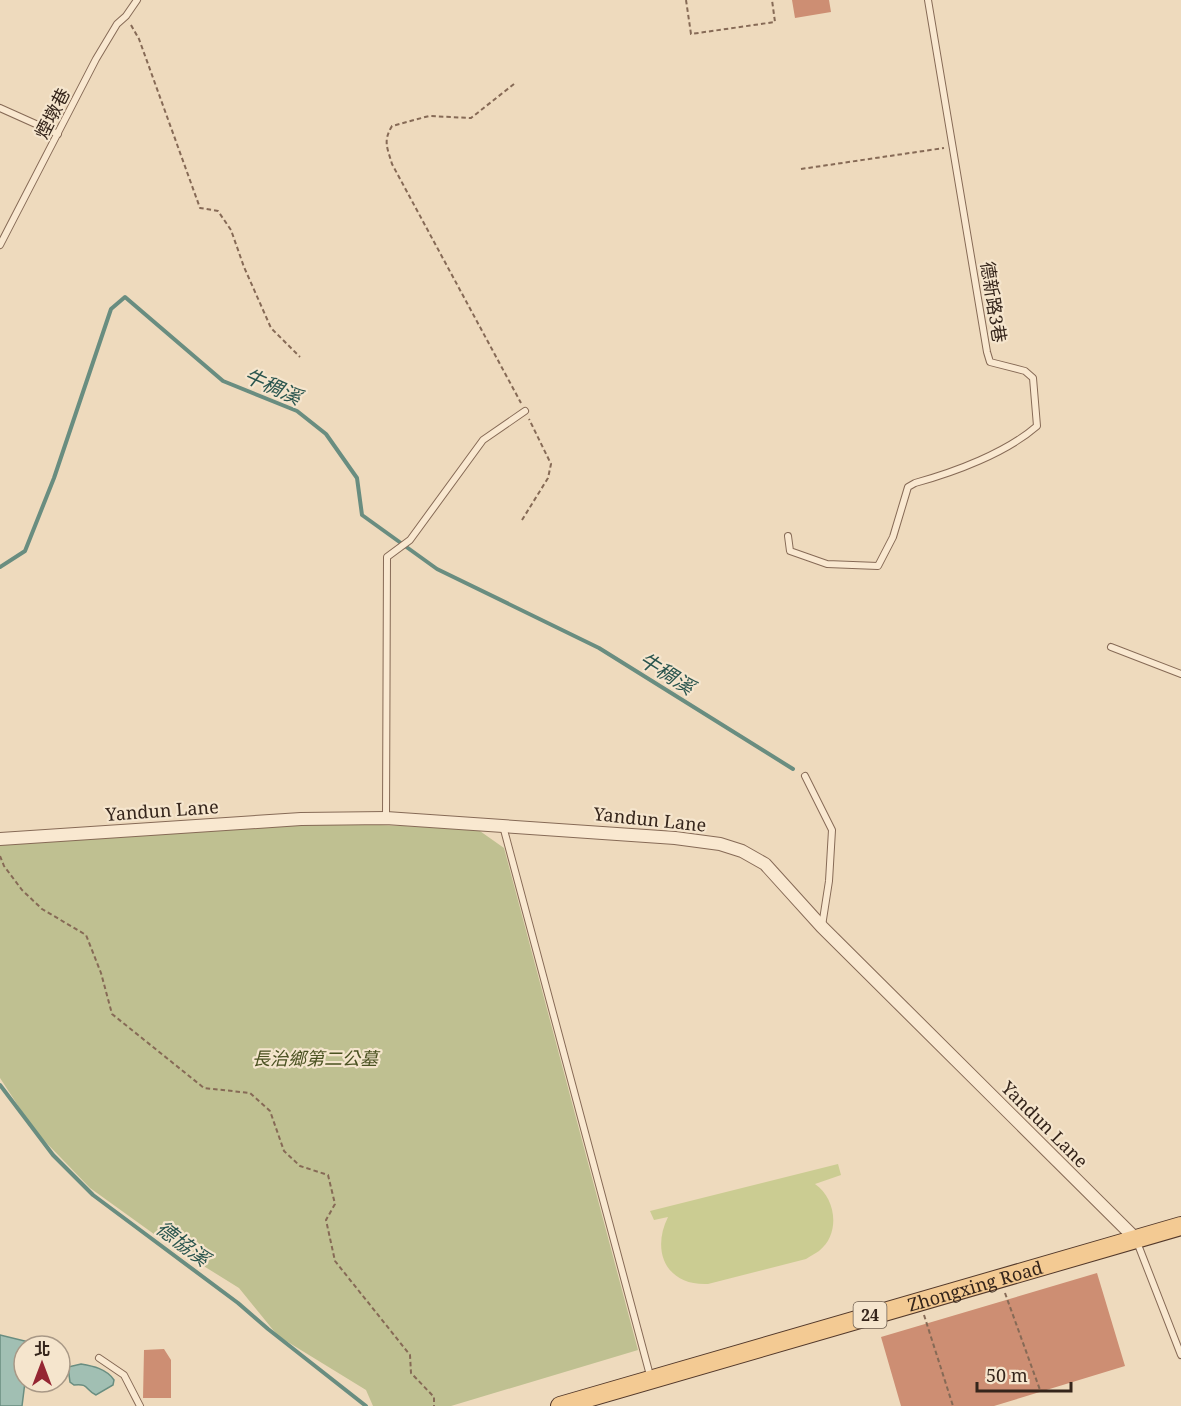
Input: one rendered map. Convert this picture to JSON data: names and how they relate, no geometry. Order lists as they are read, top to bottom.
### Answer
{
  "streets": {
    "main road": ["Zhongxing Road", "24"],
    "street": ["Yandun Lane"],
    "lane": ["煙墩巷", "德新路3巷"]
  },
  "crossings": [
    ["Yandun Lane", "Zhongxing Road"]
  ],
  "water": ["牛稠溪", "德協溪"],
  "parks": ["長治鄉第二公墓"],
  "scale_bar": "50 m",
  "north": "top"
}
